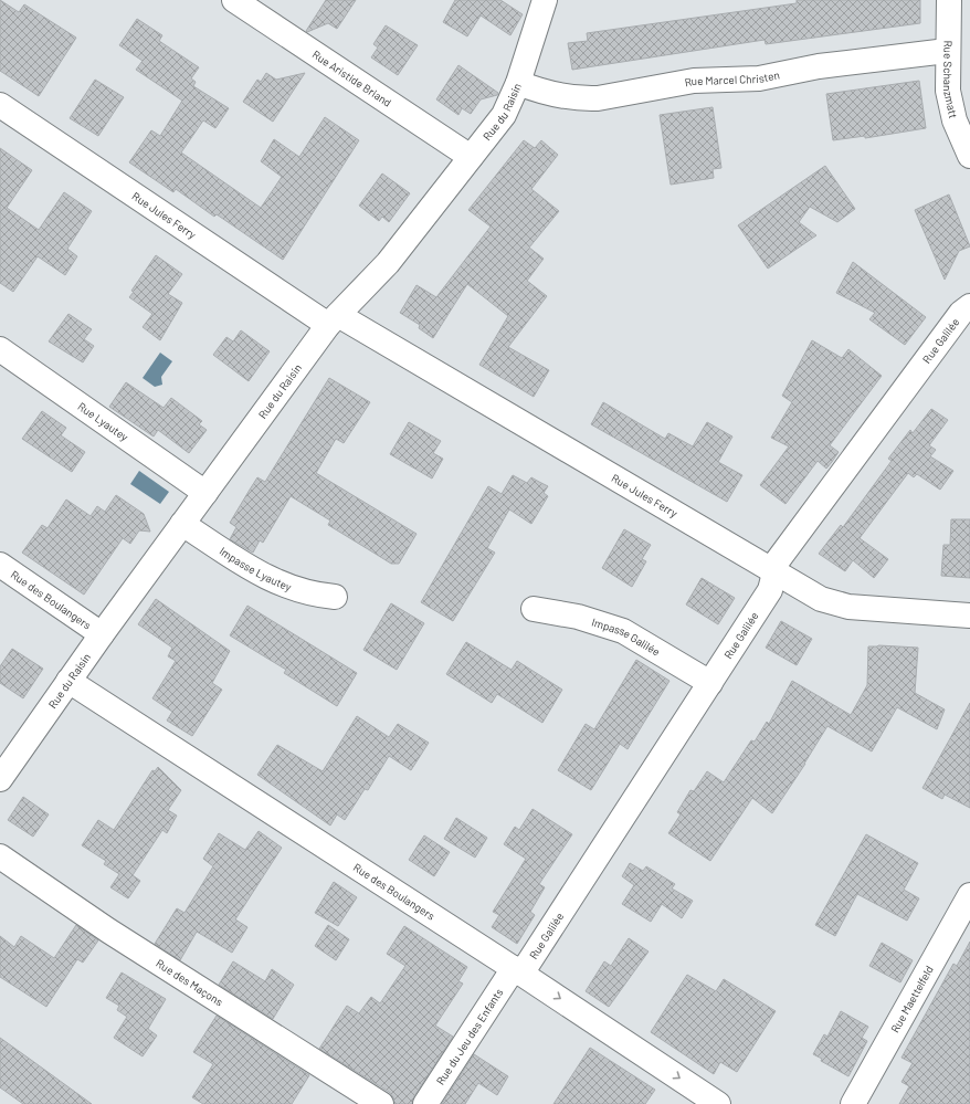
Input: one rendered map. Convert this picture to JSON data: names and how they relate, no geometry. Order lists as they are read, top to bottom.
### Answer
{
  "streets": {
    "street": [
      "Rue Aristide Briand",
      "Rue Marcel Christen",
      "Rue Schanzmatt",
      "Rue du Raisin",
      "Rue Jules Ferry",
      "Rue Galilée",
      "Rue Lyautey",
      "Impasse Lyautey",
      "Rue des Boulangers",
      "Impasse Galilée",
      "Rue des Maçons",
      "Rue Maettelfeld",
      "Rue du Jeu des Enfants"
    ]
  },
  "crossings": [
    ["Rue Aristide Briand", "Rue du Raisin"],
    ["Rue Marcel Christen", "Rue Schanzmatt"],
    ["Rue Marcel Christen", "Rue du Raisin"],
    ["Rue du Raisin", "Rue Jules Ferry"],
    ["Rue du Raisin", "Rue Lyautey"],
    ["Rue du Raisin", "Impasse Lyautey"],
    ["Rue du Raisin", "Rue des Boulangers"],
    ["Rue Jules Ferry", "Rue Galilée"],
    ["Rue Galilée", "Rue des Boulangers"],
    ["Rue Galilée", "Impasse Galilée"],
    ["Rue Galilée", "Rue du Jeu des Enfants"],
    ["Rue des Boulangers", "Rue du Jeu des Enfants"]
  ]
}
